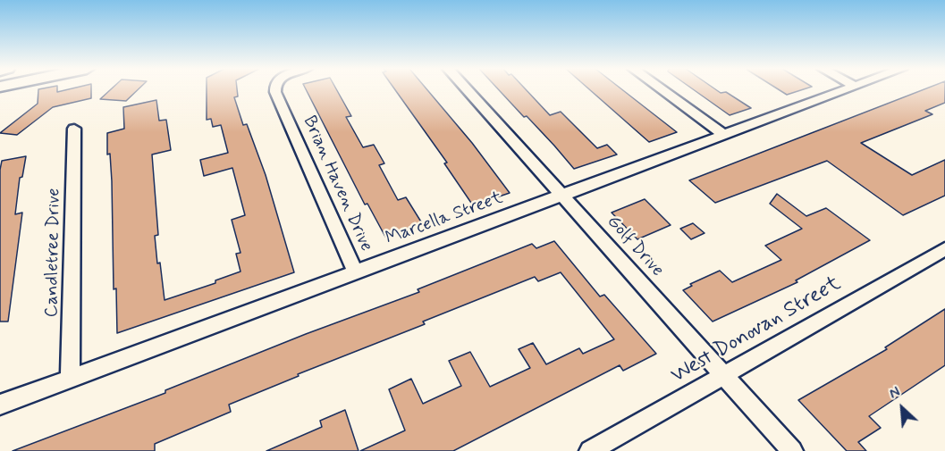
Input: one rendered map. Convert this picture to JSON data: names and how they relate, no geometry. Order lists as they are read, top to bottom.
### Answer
{
  "streets": {
    "street": [
      "Brian Haven Drive",
      "Marcella Street",
      "Golf Drive",
      "Candletree Drive",
      "West Donovan Street"
    ]
  },
  "crossings": [
    ["Brian Haven Drive", "Marcella Street"],
    ["Marcella Street", "Golf Drive"],
    ["Marcella Street", "Candletree Drive"],
    ["Golf Drive", "West Donovan Street"]
  ],
  "north": "top left"
}
